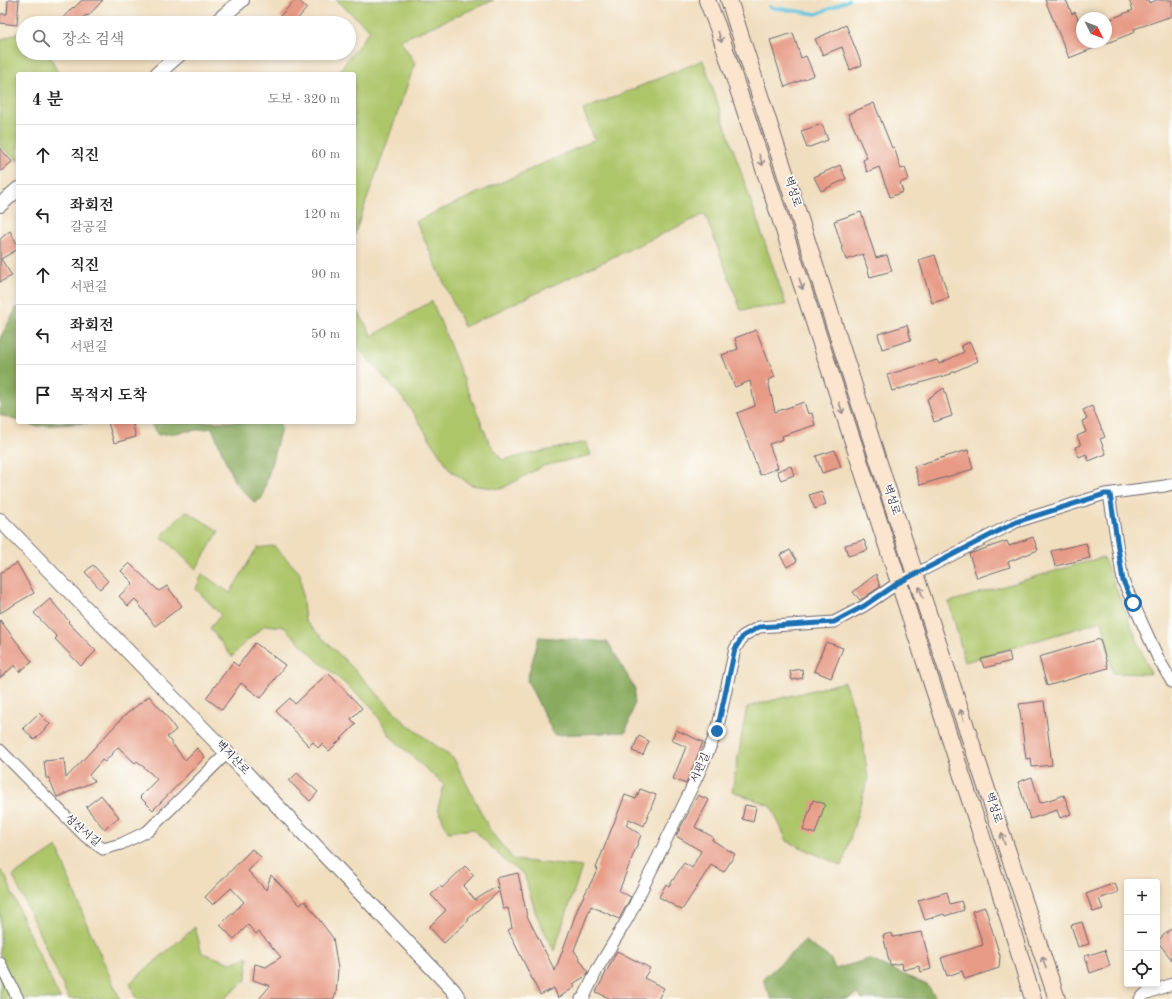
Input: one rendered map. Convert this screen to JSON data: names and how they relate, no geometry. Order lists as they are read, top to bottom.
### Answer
{
  "streets": {
    "main road": ["벽성로"],
    "street": ["벽지산로", "서편길", "성산서길"]
  },
  "crossings": [
    ["벽성로", "서편길"],
    ["벽지산로", "성산서길"]
  ],
  "north": "bottom right",
  "page": {
    "search": "장소 검색",
    "heading": ["4 분", "도보 · 320 m"],
    "list": [
      ["직진", "60 m"],
      ["좌회전", "갈공길", "120 m"],
      ["직진", "서편길", "90 m"],
      ["좌회전", "서편길", "50 m"],
      "목적지 도착"
    ],
    "map_buttons": ["+", "−"]
  }
}
